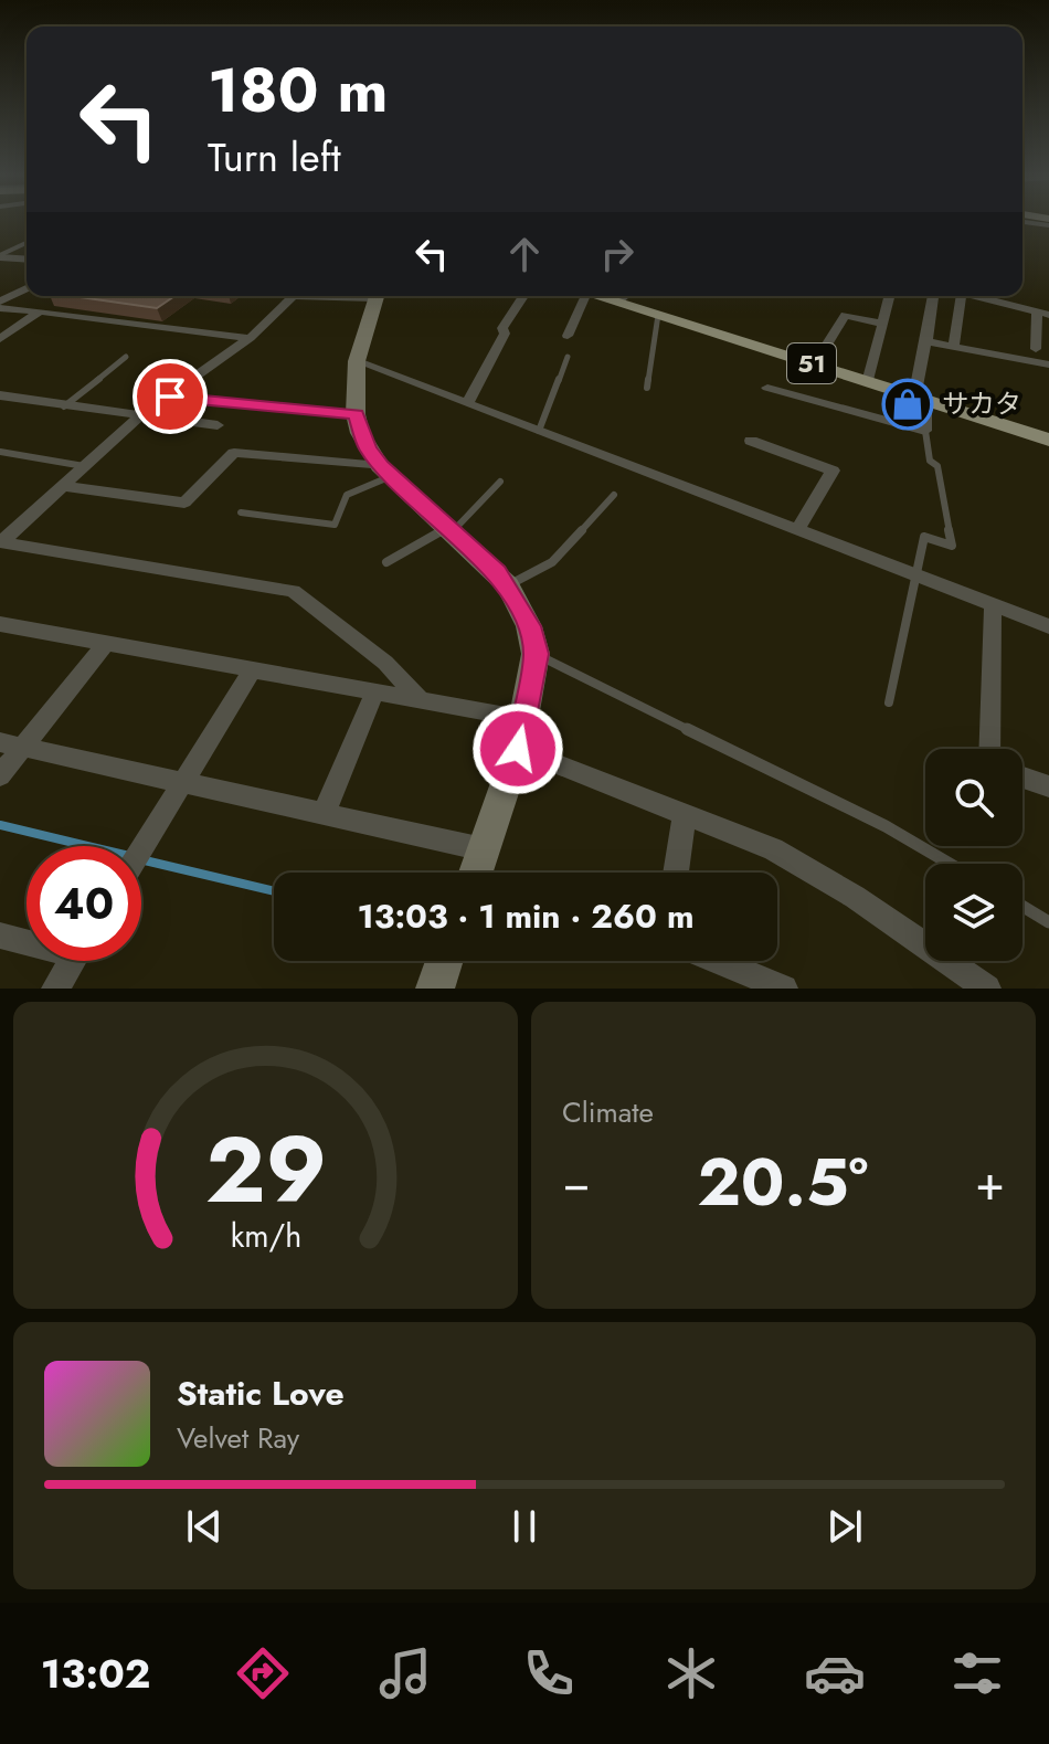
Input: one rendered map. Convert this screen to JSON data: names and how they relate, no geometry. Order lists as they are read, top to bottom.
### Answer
{
  "streets": {
    "main road": ["51"]
  },
  "places": {
    "shop": ["サカタ"]
  },
  "page": {
    "turn": ["180 m", "Turn left"],
    "limit": "40",
    "trip": "13:03 · 1 min · 260 m",
    "tile": "Climate",
    "heat": ["−", "20.5°", "+"],
    "song": ["Static Love", "Velvet Ray"],
    "tabs": "13:02",
    "gauge": ["29", "km/h"]
  }
}
